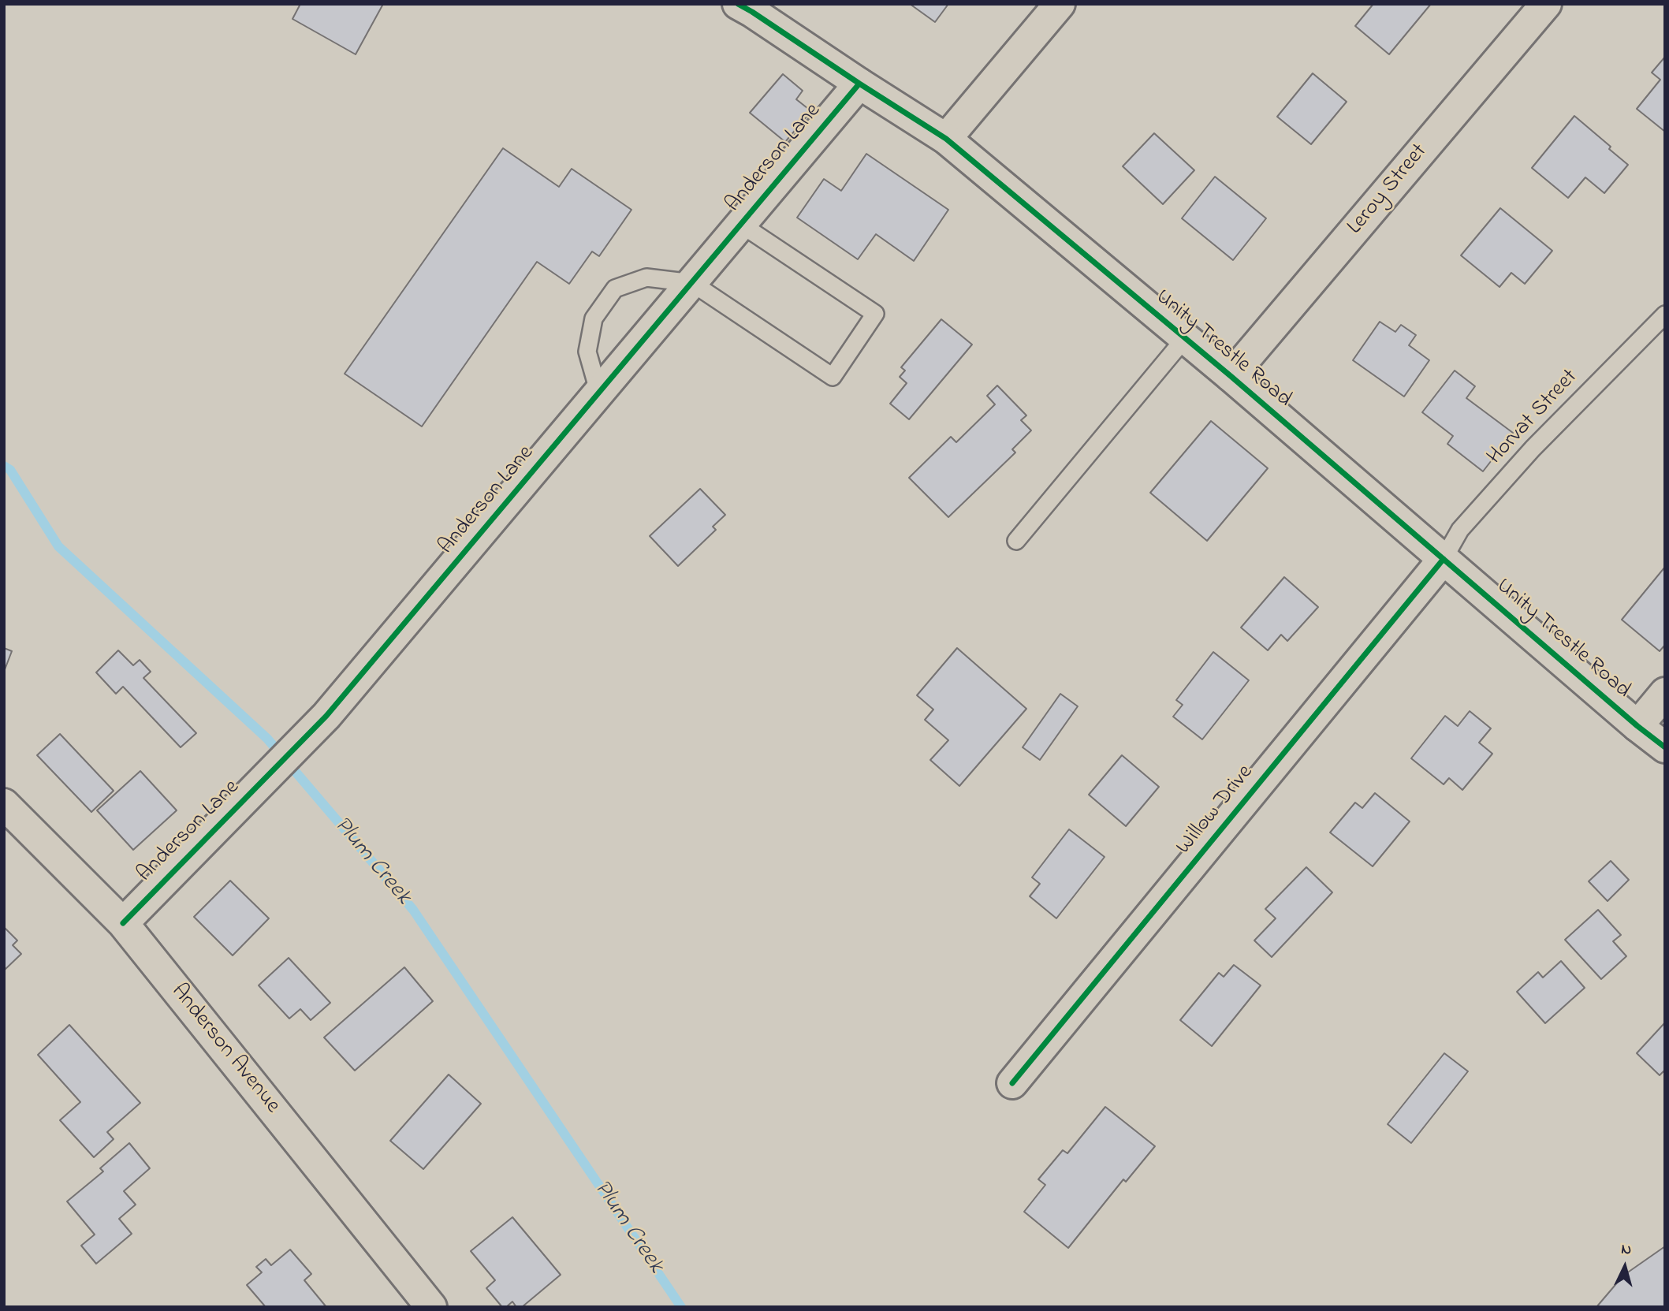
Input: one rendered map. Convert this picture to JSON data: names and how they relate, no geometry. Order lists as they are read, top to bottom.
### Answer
{
  "streets": {
    "street": [
      "Anderson Lane",
      "Leroy Street",
      "Unity Trestle Road",
      "Willow Drive",
      "Anderson Avenue"
    ],
    "lane": ["Horvat Street"]
  },
  "crossings": [
    ["Anderson Lane", "Unity Trestle Road"],
    ["Anderson Lane", "Anderson Avenue"],
    ["Leroy Street", "Unity Trestle Road"],
    ["Unity Trestle Road", "Horvat Street"],
    ["Unity Trestle Road", "Willow Drive"],
    ["Horvat Street", "Willow Drive"]
  ],
  "water": ["Plum Creek"],
  "north": "top"
}
